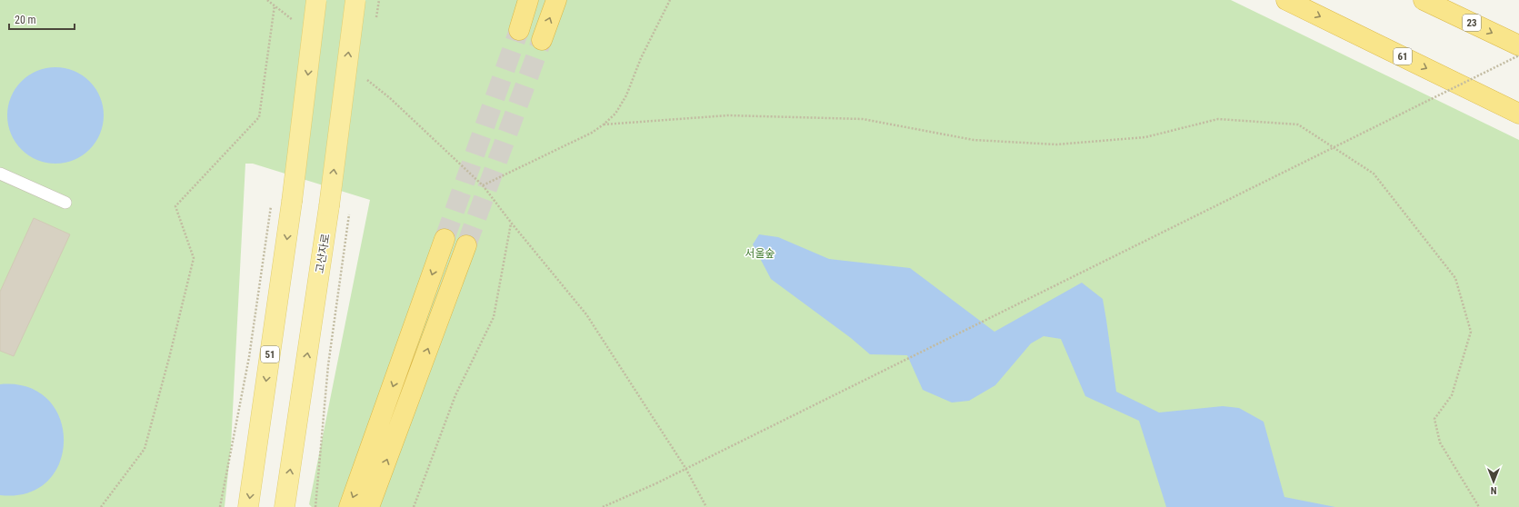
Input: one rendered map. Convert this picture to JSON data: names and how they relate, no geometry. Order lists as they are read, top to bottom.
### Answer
{
  "streets": {
    "highway": ["23", "61"],
    "main road": ["고산자로", "51"]
  },
  "parks": ["서울숲"],
  "scale_bar": "20 m",
  "north": "bottom"
}
